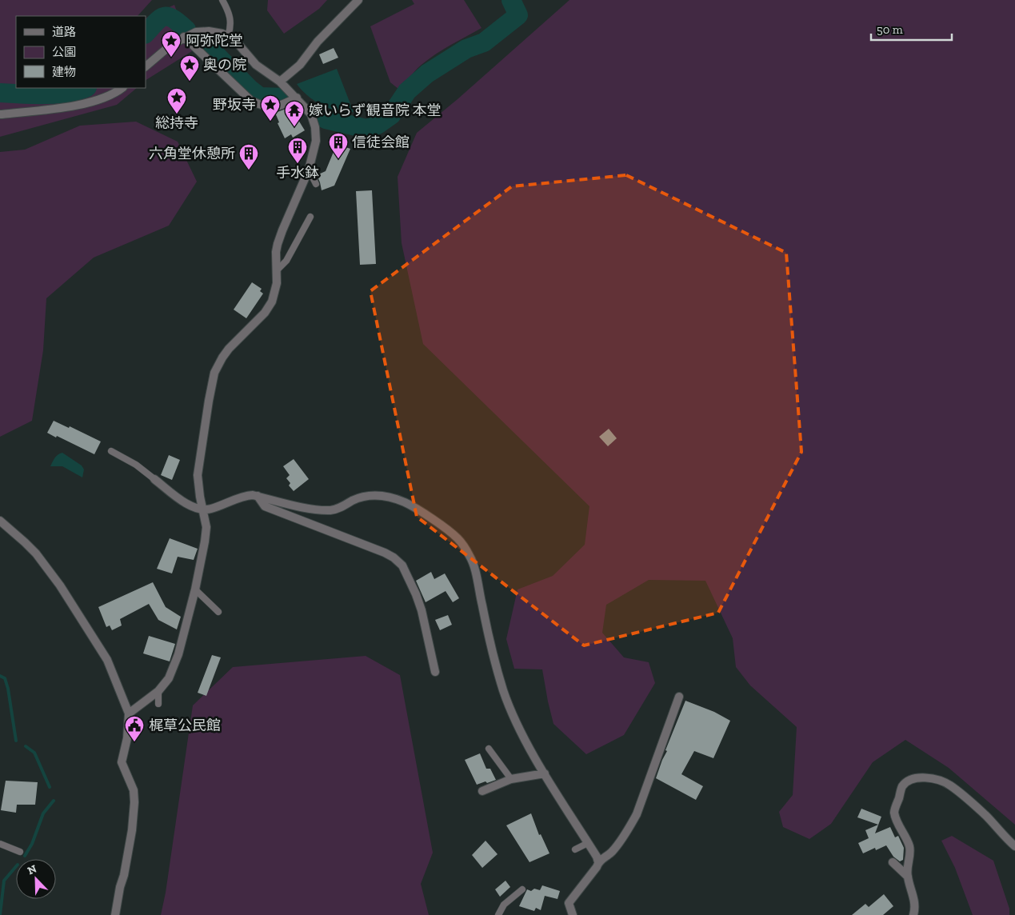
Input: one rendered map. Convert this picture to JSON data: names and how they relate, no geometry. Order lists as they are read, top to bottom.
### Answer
{
  "places": {
    "place": [
      "阿弥陀堂",
      "奥の院",
      "総持寺",
      "野坂寺"
    ],
    "temple": ["嫁いらず観音院 本堂"],
    "building": ["信徒会館", "手水鉢", "六角堂休憩所"],
    "public building": ["梶草公民館"]
  },
  "legend": ["道路", "公園", "建物"],
  "scale_bar": "50 m",
  "north": "top left"
}
